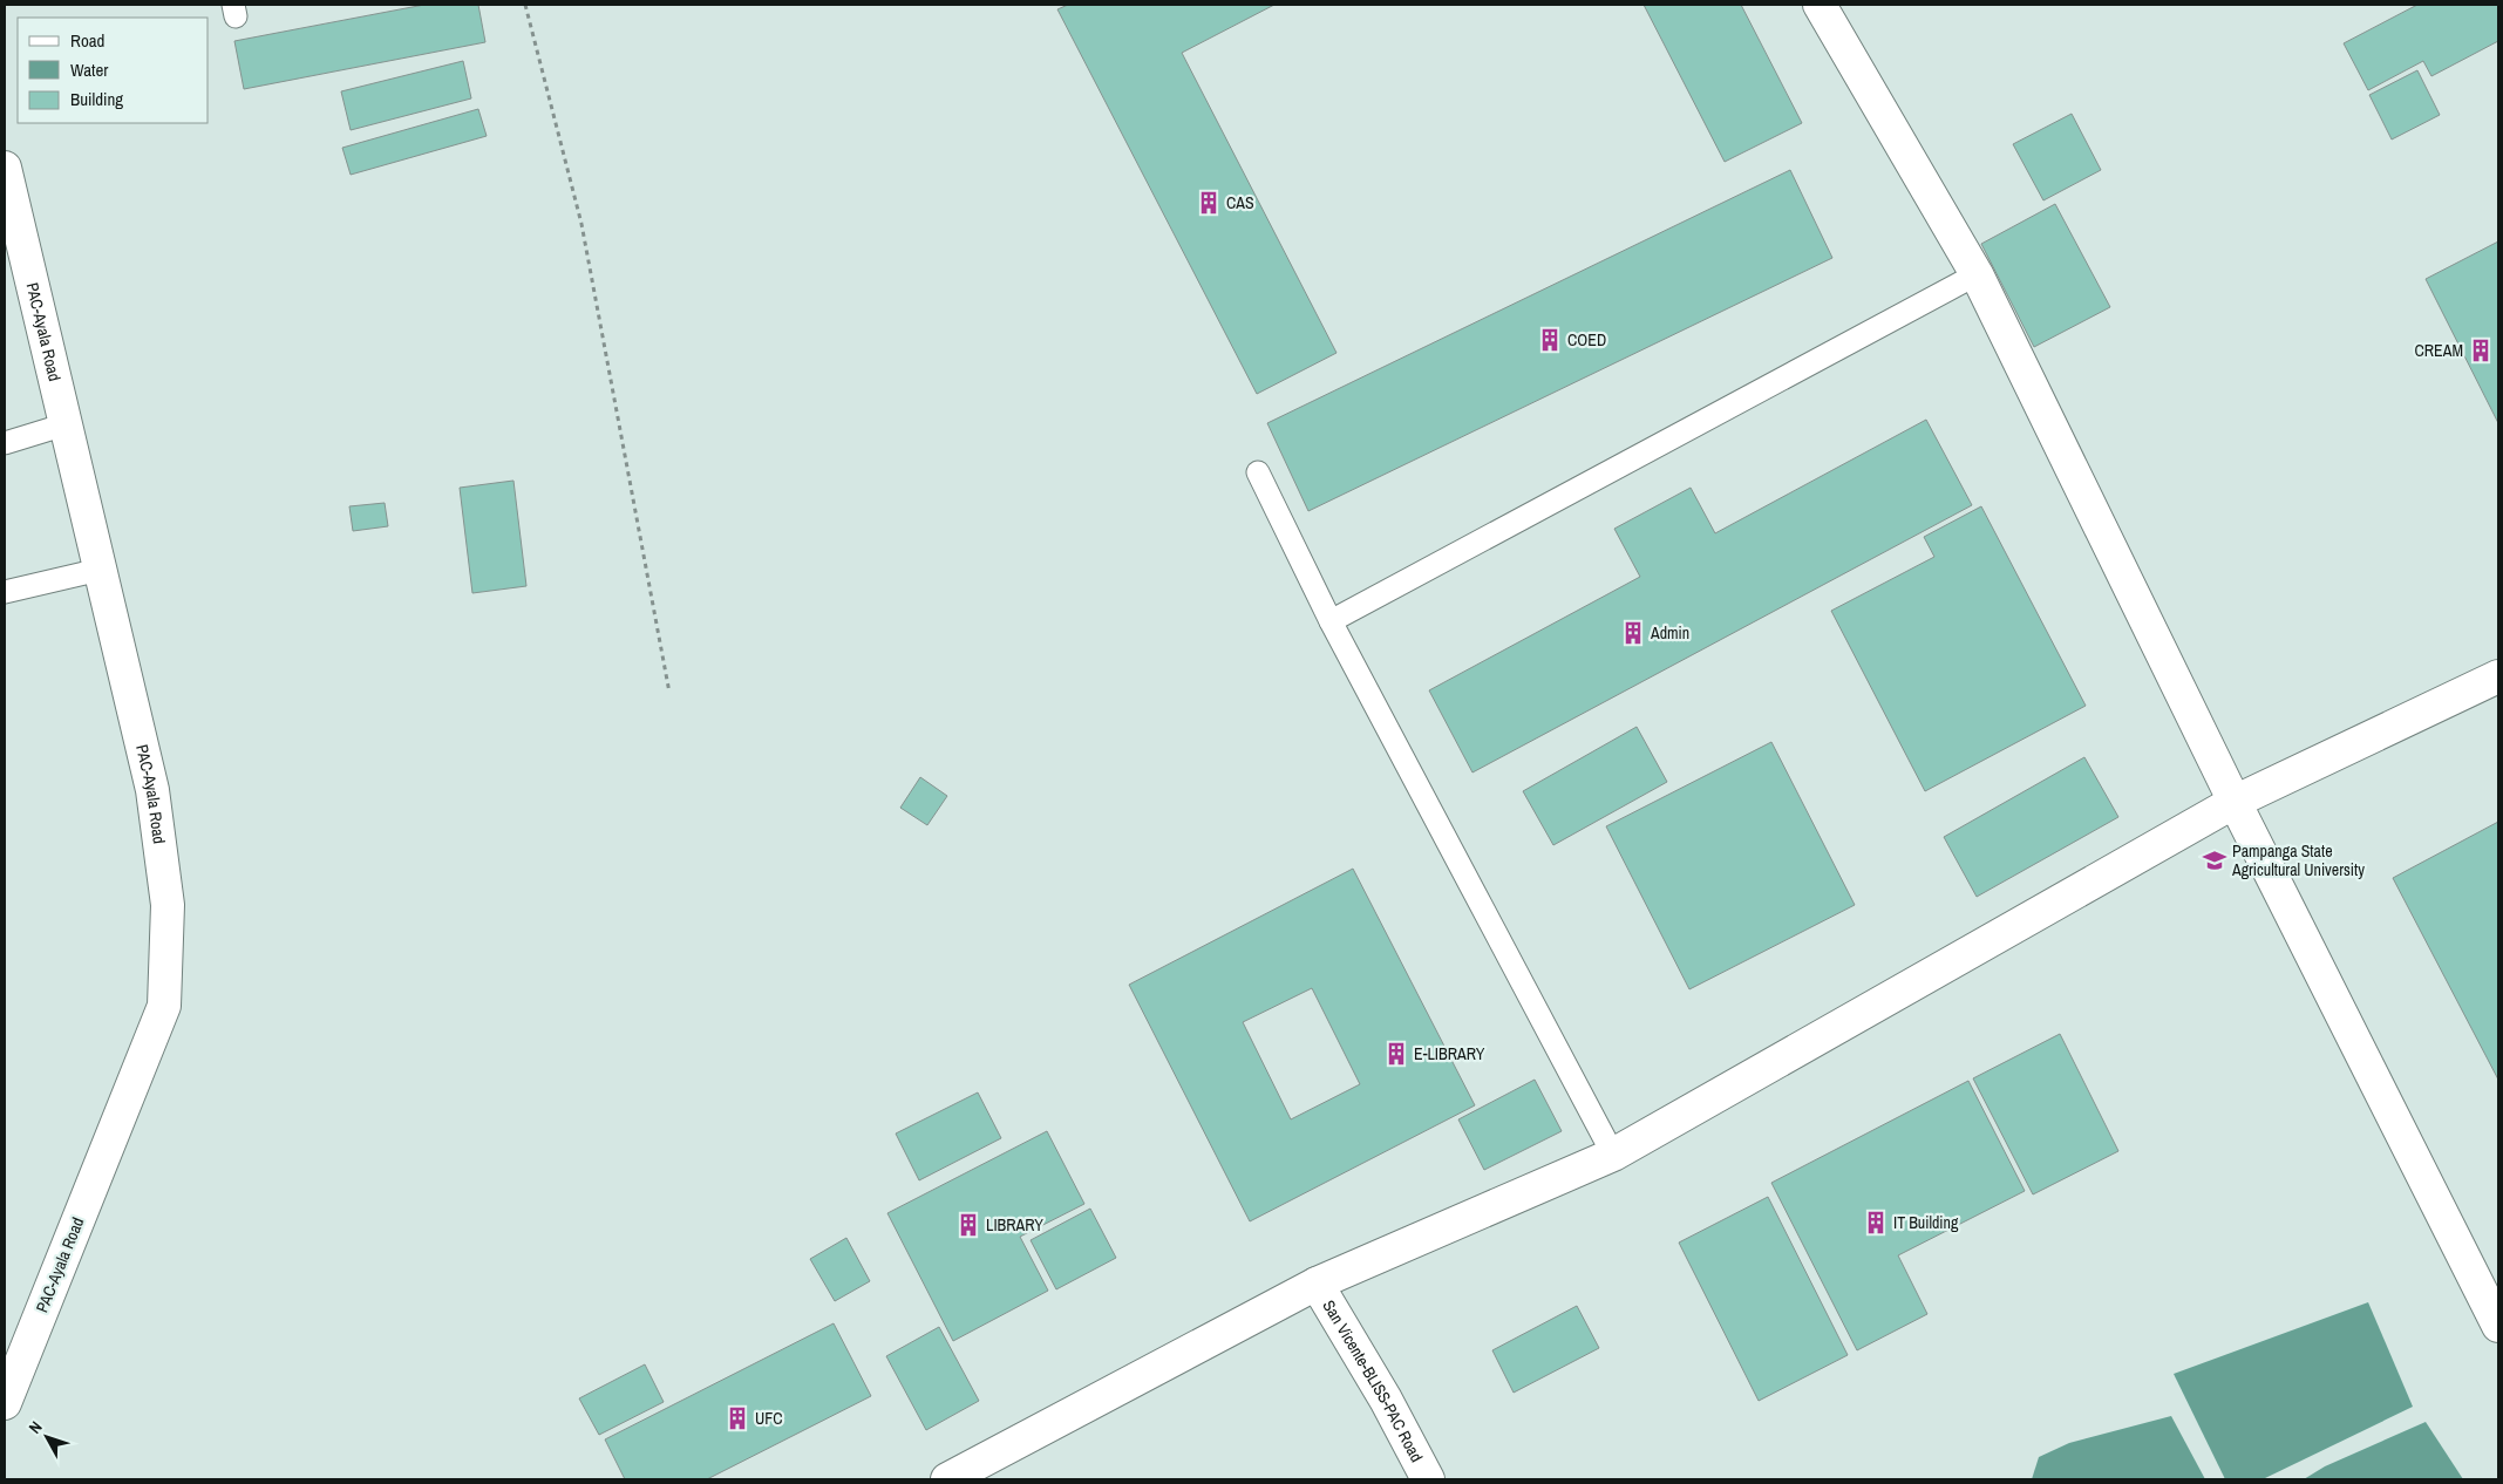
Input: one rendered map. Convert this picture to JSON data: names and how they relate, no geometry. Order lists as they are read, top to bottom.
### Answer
{
  "streets": {
    "street": ["PAC-Ayala Road", "San Vicente-BLISS-PAC Road"]
  },
  "places": {
    "building": [
      "CAS",
      "COED",
      "CREAM",
      "Admin",
      "E-LIBRARY",
      "IT Building",
      "LIBRARY",
      "UFC"
    ],
    "school or university": ["Pampanga State Agricultural University"]
  },
  "legend": ["Road", "Water", "Building"],
  "north": "top left"
}
